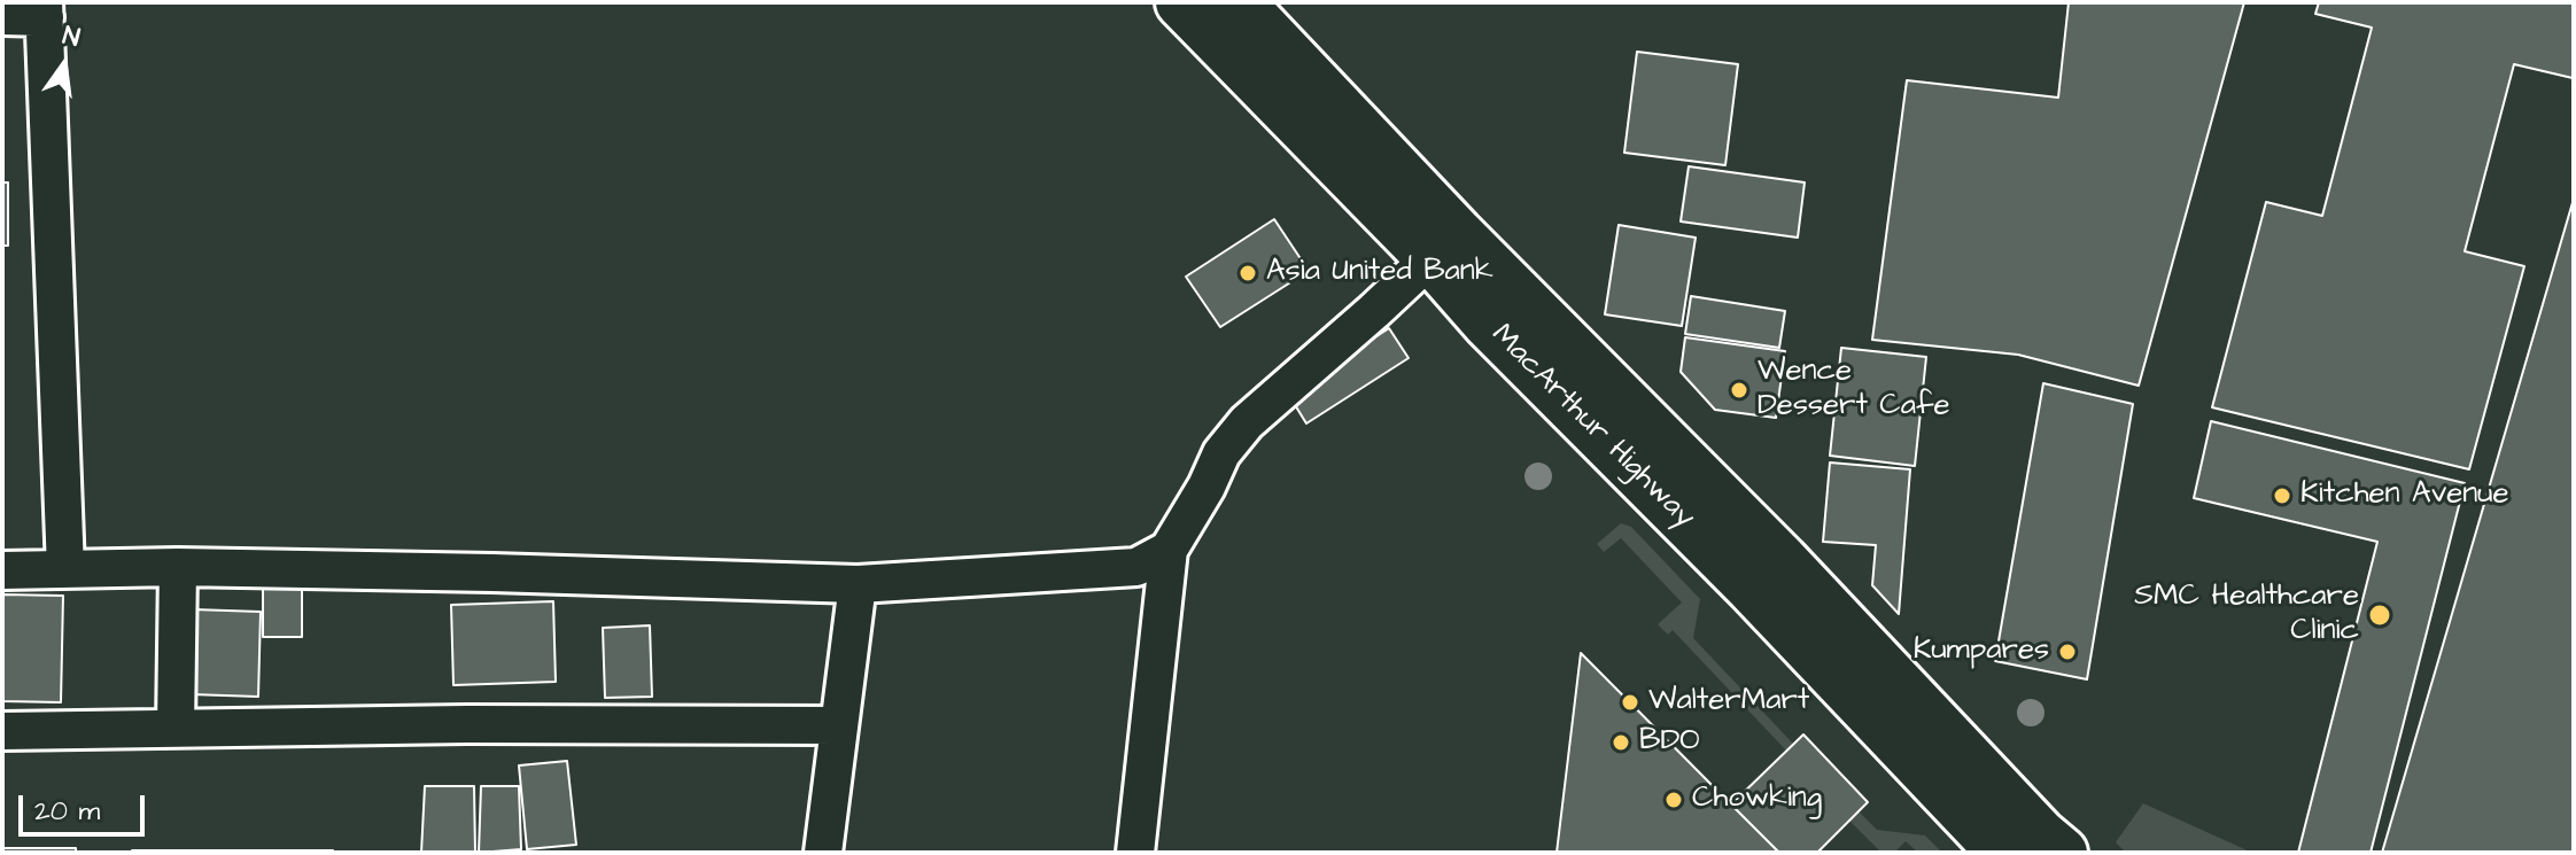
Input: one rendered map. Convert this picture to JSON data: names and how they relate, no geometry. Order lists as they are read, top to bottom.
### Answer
{
  "streets": {
    "highway": ["MacArthur Highway"]
  },
  "places": [
    "Asia United Bank",
    "Wence Dessert Cafe",
    "Kitchen Avenue",
    "SMC Healthcare Clinic",
    "Kumpares",
    "WalterMart",
    "BDO",
    "Chowking"
  ],
  "scale_bar": "20 m",
  "north": "top"
}
